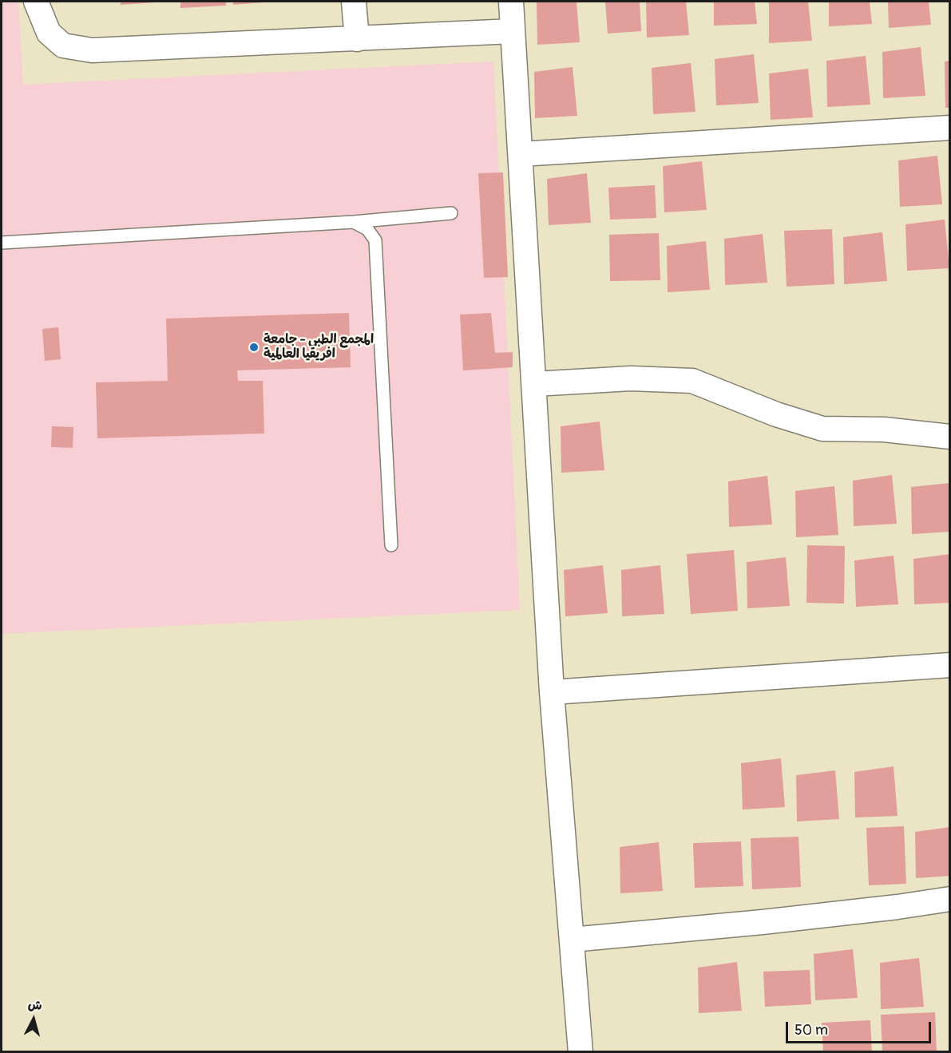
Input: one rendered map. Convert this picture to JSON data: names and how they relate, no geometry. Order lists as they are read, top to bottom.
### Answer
{
  "places": ["المجمع الطبي - جامعة افريقيا العالمية"],
  "scale_bar": "50 m",
  "north": "top"
}
